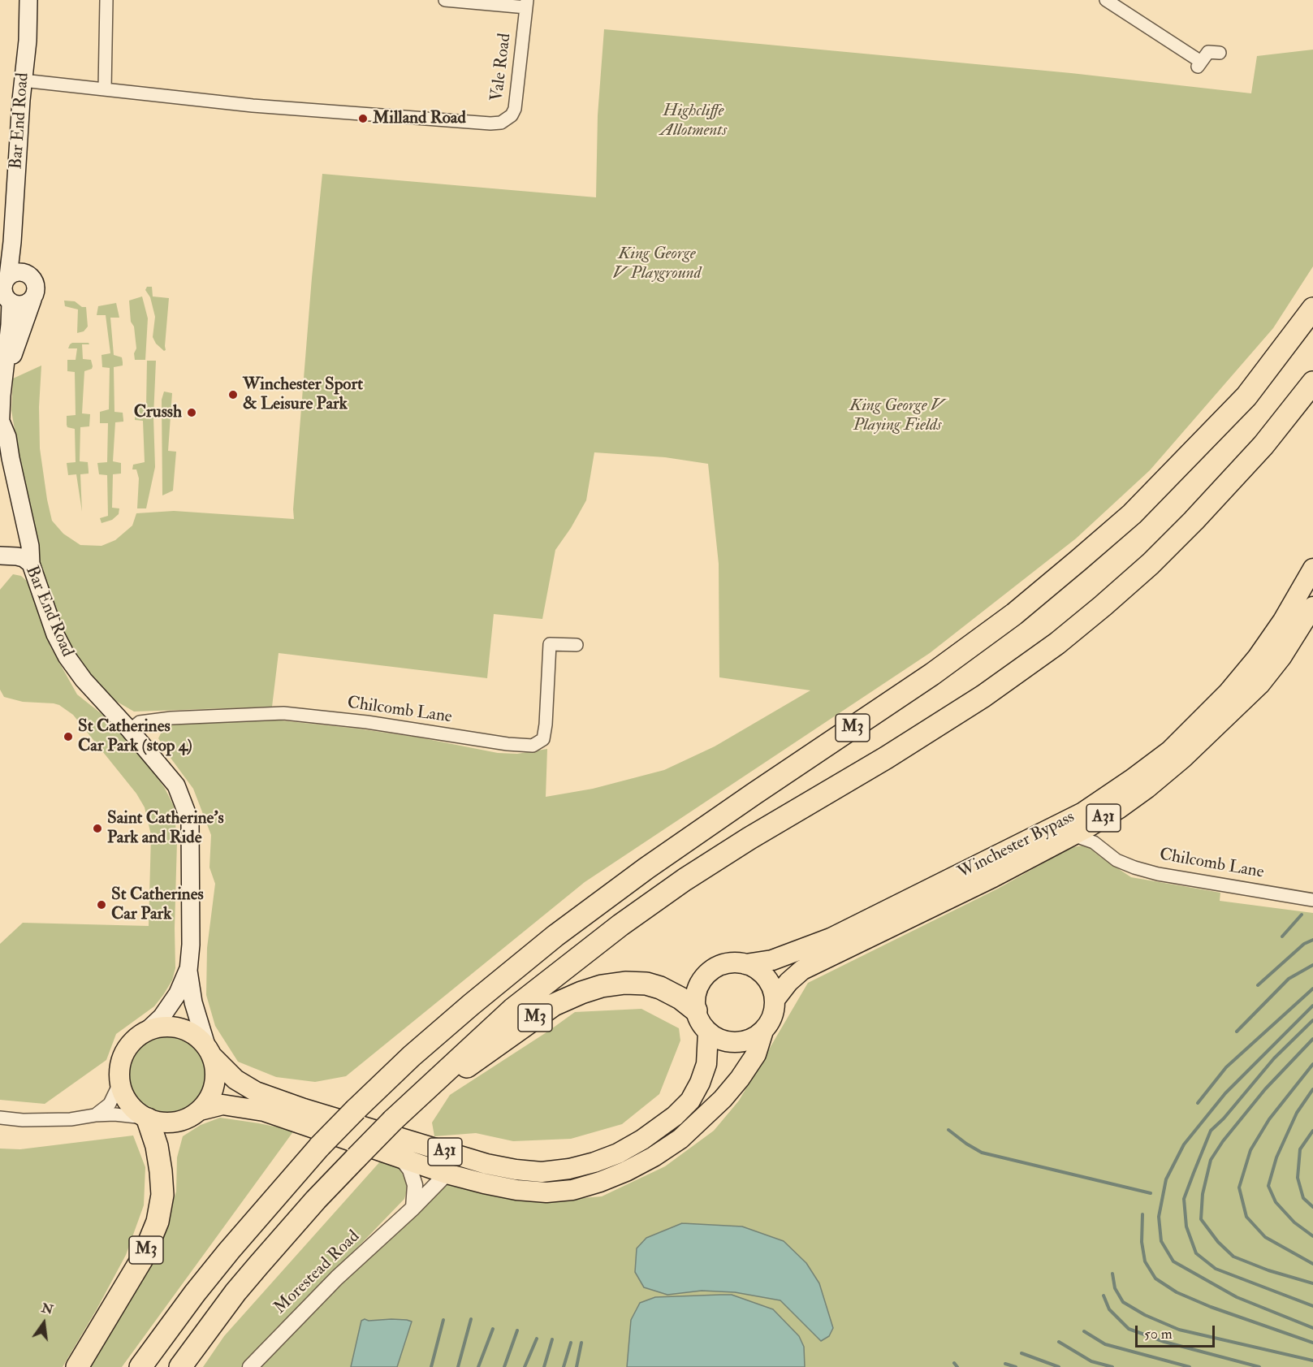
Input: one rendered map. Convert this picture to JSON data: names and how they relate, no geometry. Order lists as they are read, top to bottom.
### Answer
{
  "streets": {
    "highway": ["M3", "A31", "Winchester Bypass"],
    "main road": ["Bar End Road"],
    "street": ["Vale Road", "Chilcomb Lane", "Morestead Road"]
  },
  "crossings": [
    ["Bar End Road", "Chilcomb Lane"],
    ["Bar End Road", "M3"],
    ["Bar End Road", "A31"],
    ["Chilcomb Lane", "Winchester Bypass"],
    ["M3", "A31"],
    ["M3", "Winchester Bypass"],
    ["A31", "Winchester Bypass"],
    ["A31", "Morestead Road"]
  ],
  "parks": ["Highcliffe Allotments", "King George V Playground", "King George V Playing Fields"],
  "places": [
    "Milland Road",
    "Winchester Sport & Leisure Park",
    "Crussh",
    "St Catherines Car Park (stop 4)",
    "Saint Catherine's Park and Ride",
    "St Catherines Car Park"
  ],
  "scale_bar": "50 m",
  "north": "top"
}
